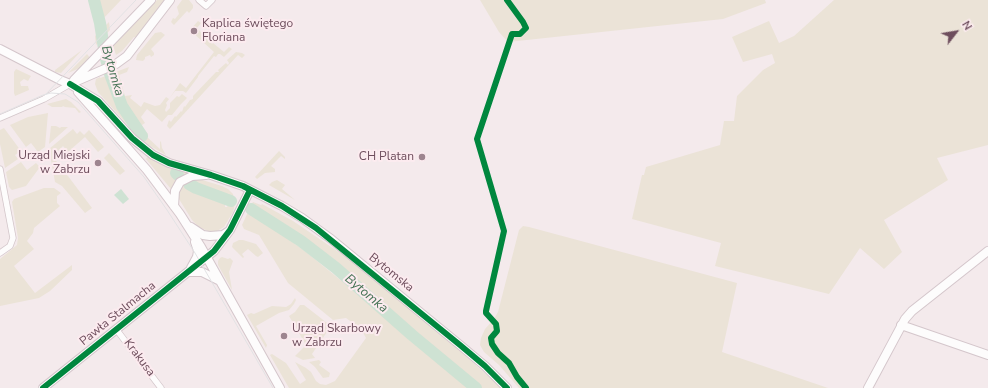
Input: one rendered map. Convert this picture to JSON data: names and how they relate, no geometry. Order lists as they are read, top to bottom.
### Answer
{
  "streets": {
    "street": ["Bytomska", "Pawła Stalmacha", "Krakusa"]
  },
  "crossings": [
    ["Bytomska", "Pawła Stalmacha"],
    ["Pawła Stalmacha", "Krakusa"]
  ],
  "water": ["Bytomka"],
  "places": [
    "Kaplica świętego Floriana",
    "CH Platan",
    "Urząd Miejski w Zabrzu",
    "Urząd Skarbowy w Zabrzu"
  ],
  "north": "top right"
}
